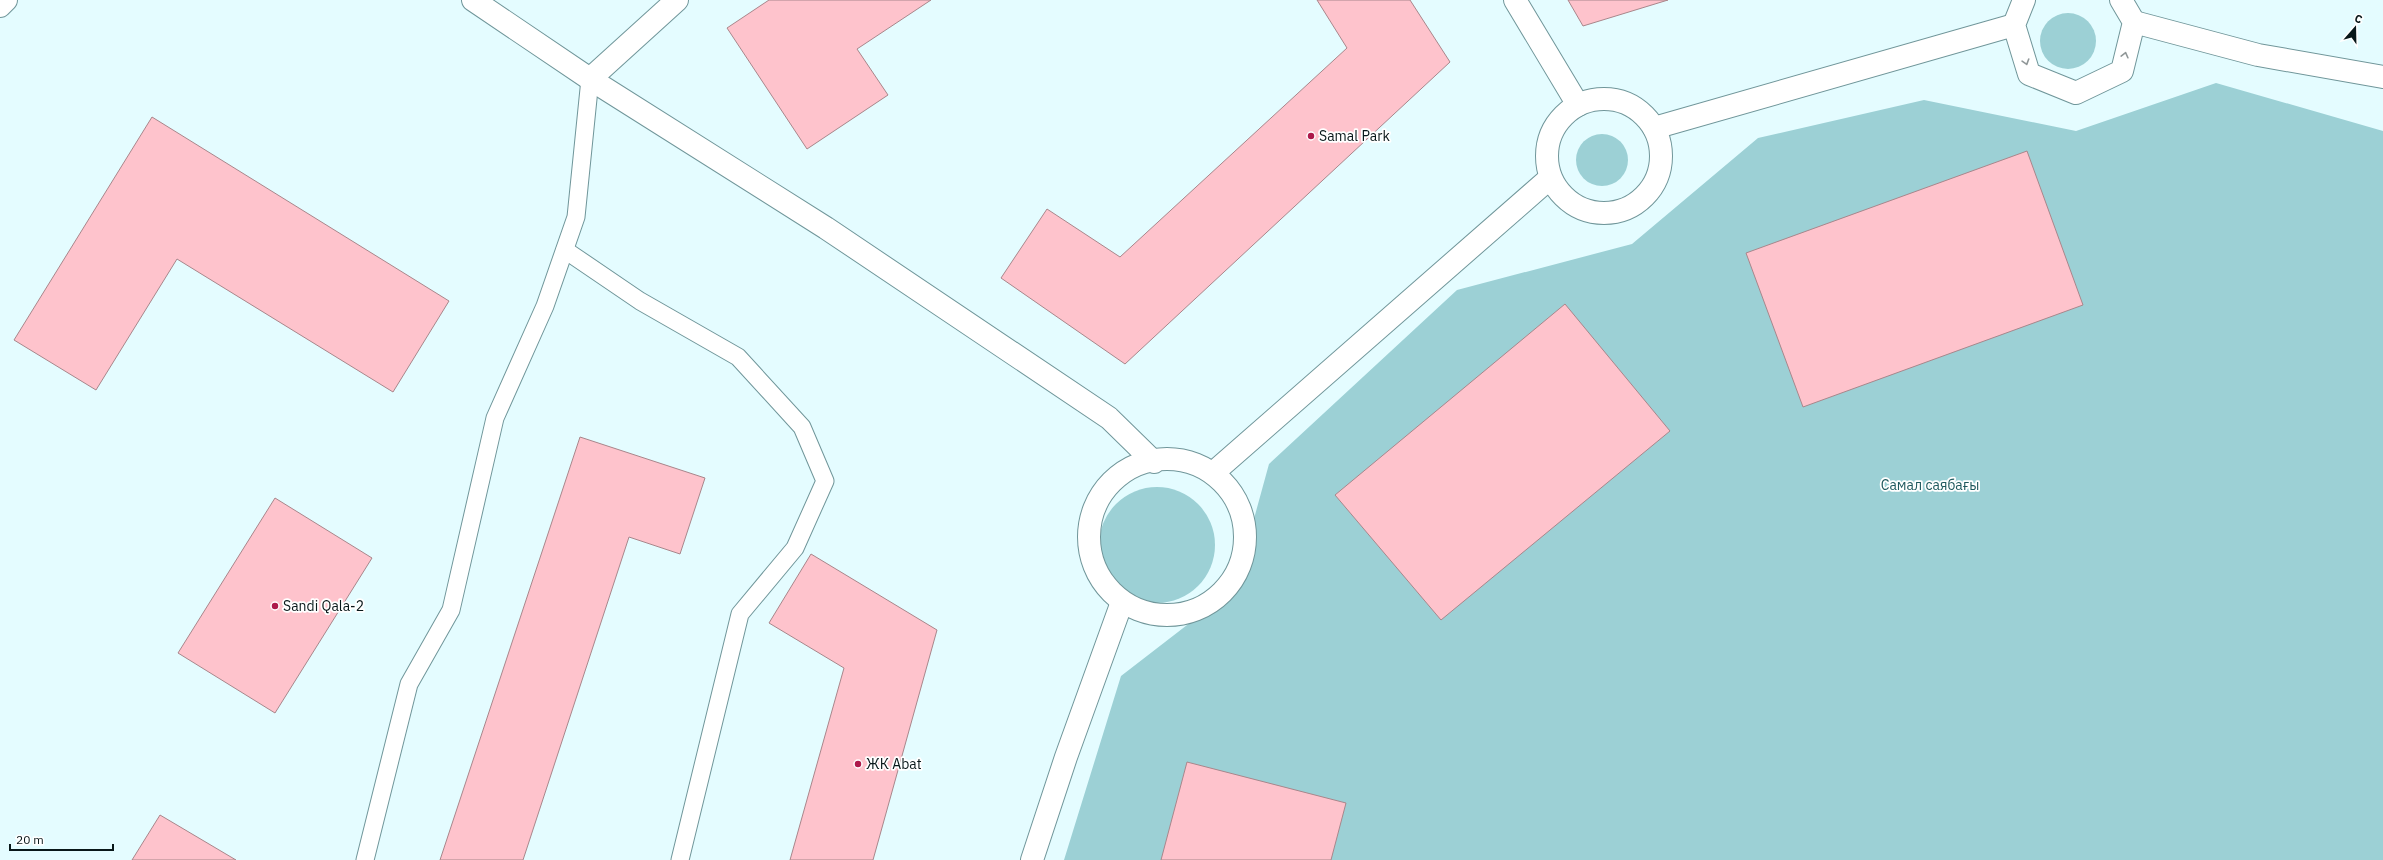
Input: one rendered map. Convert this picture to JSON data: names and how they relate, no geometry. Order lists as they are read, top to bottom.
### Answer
{
  "parks": ["Самал саябағы"],
  "places": ["Samal Park", "Sandi Qala-2", "ЖК Abat"],
  "scale_bar": "20 m",
  "north": "top"
}
